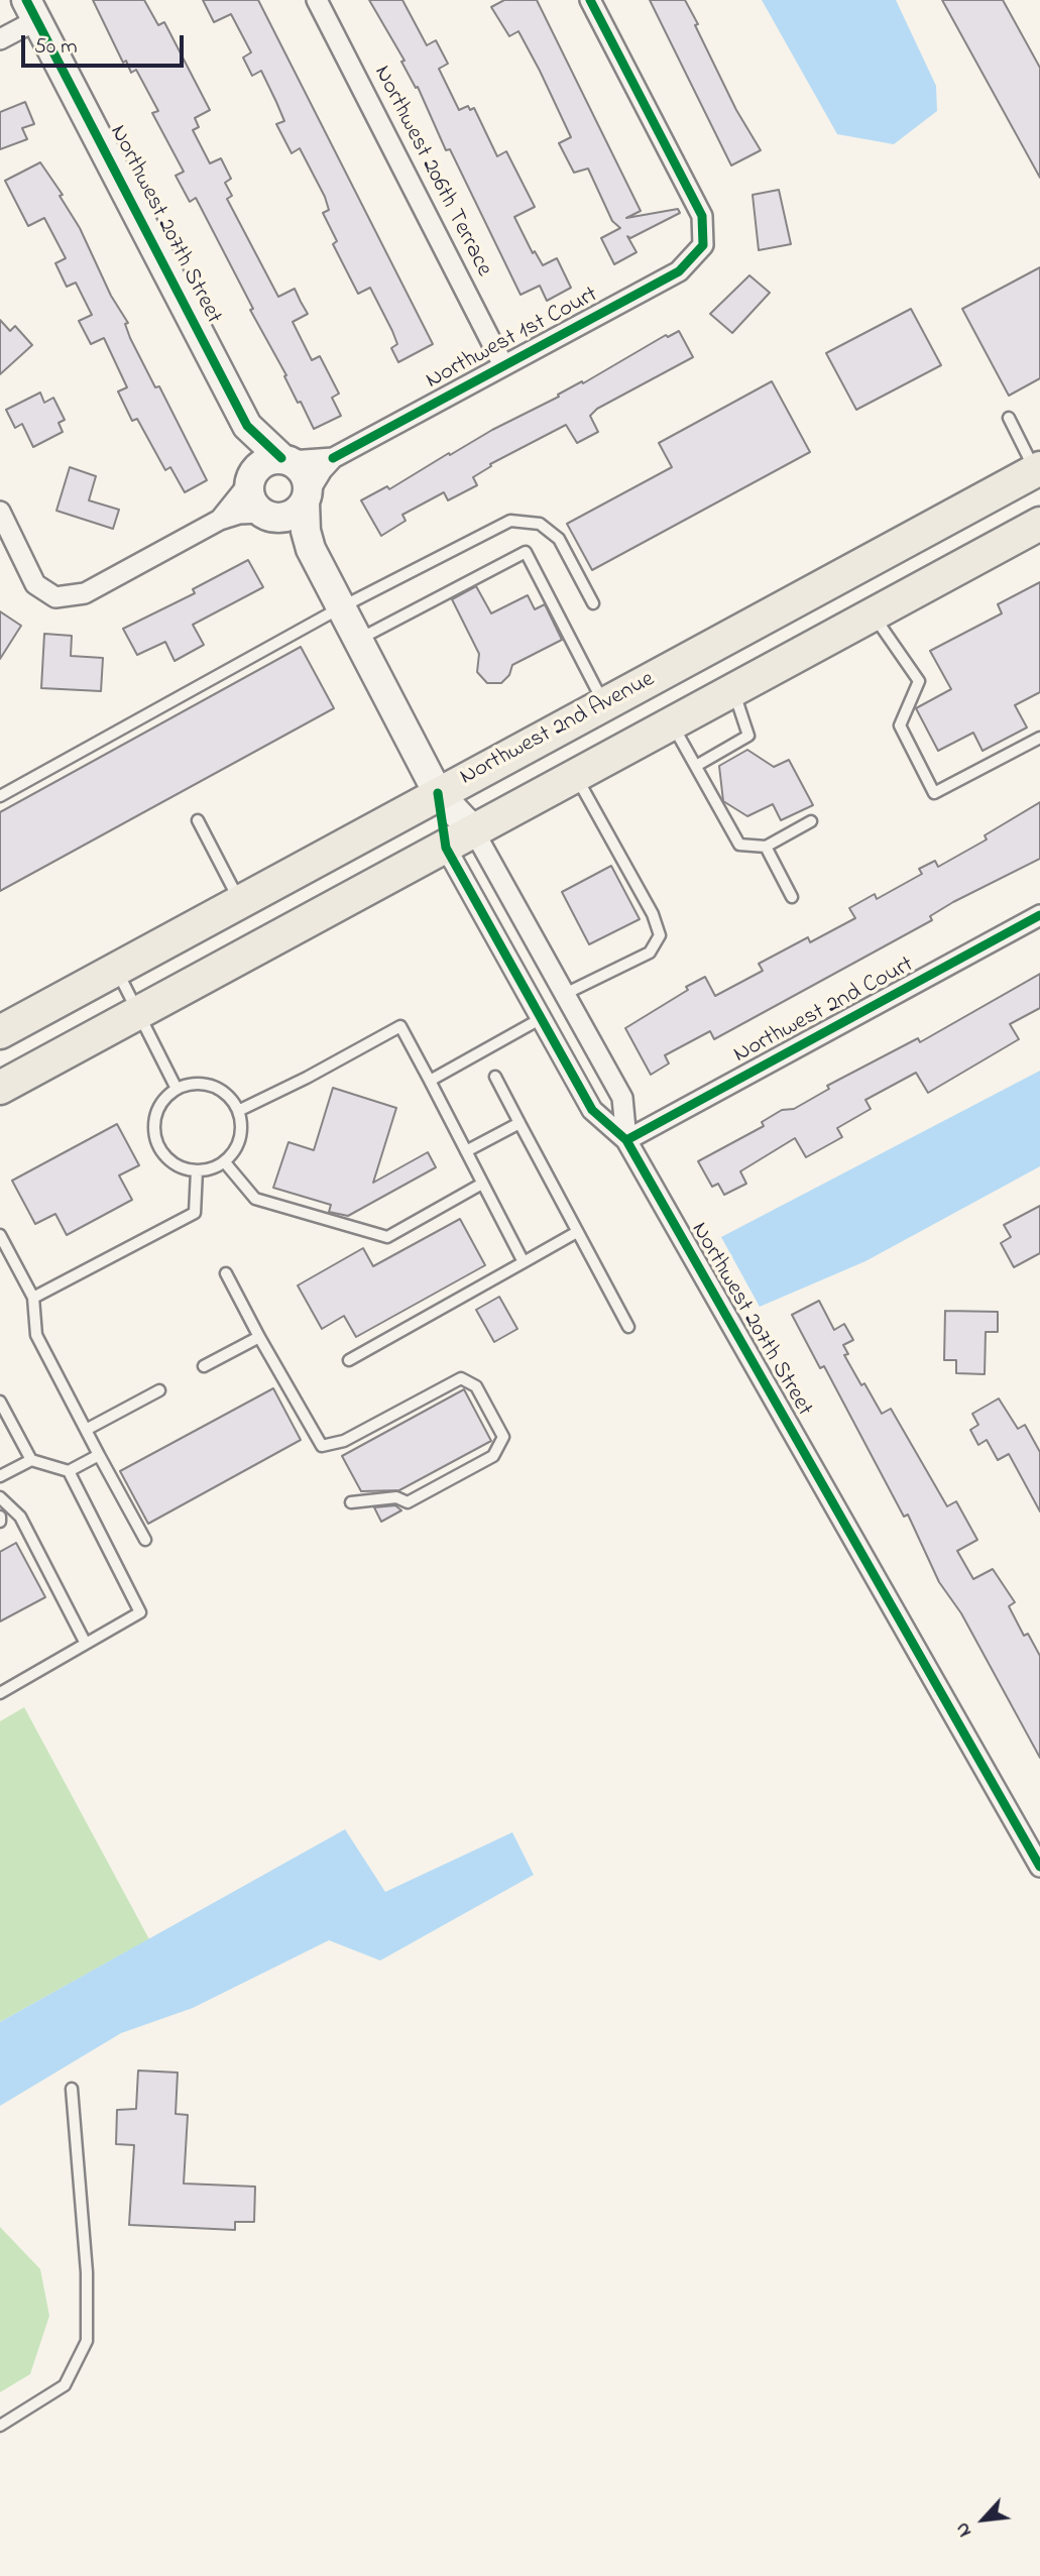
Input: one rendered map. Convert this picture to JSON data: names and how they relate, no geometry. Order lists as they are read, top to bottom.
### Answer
{
  "streets": {
    "main road": ["Northwest 2nd Avenue"],
    "street": [
      "Northwest 206th Terrace",
      "Northwest 207th Street",
      "Northwest 1st Court",
      "Northwest 2nd Court"
    ]
  },
  "crossings": [
    ["Northwest 206th Terrace", "Northwest 1st Court"],
    ["Northwest 207th Street", "Northwest 1st Court"],
    ["Northwest 207th Street", "Northwest 2nd Avenue"],
    ["Northwest 207th Street", "Northwest 2nd Court"]
  ],
  "scale_bar": "50 m",
  "north": "bottom left"
}
